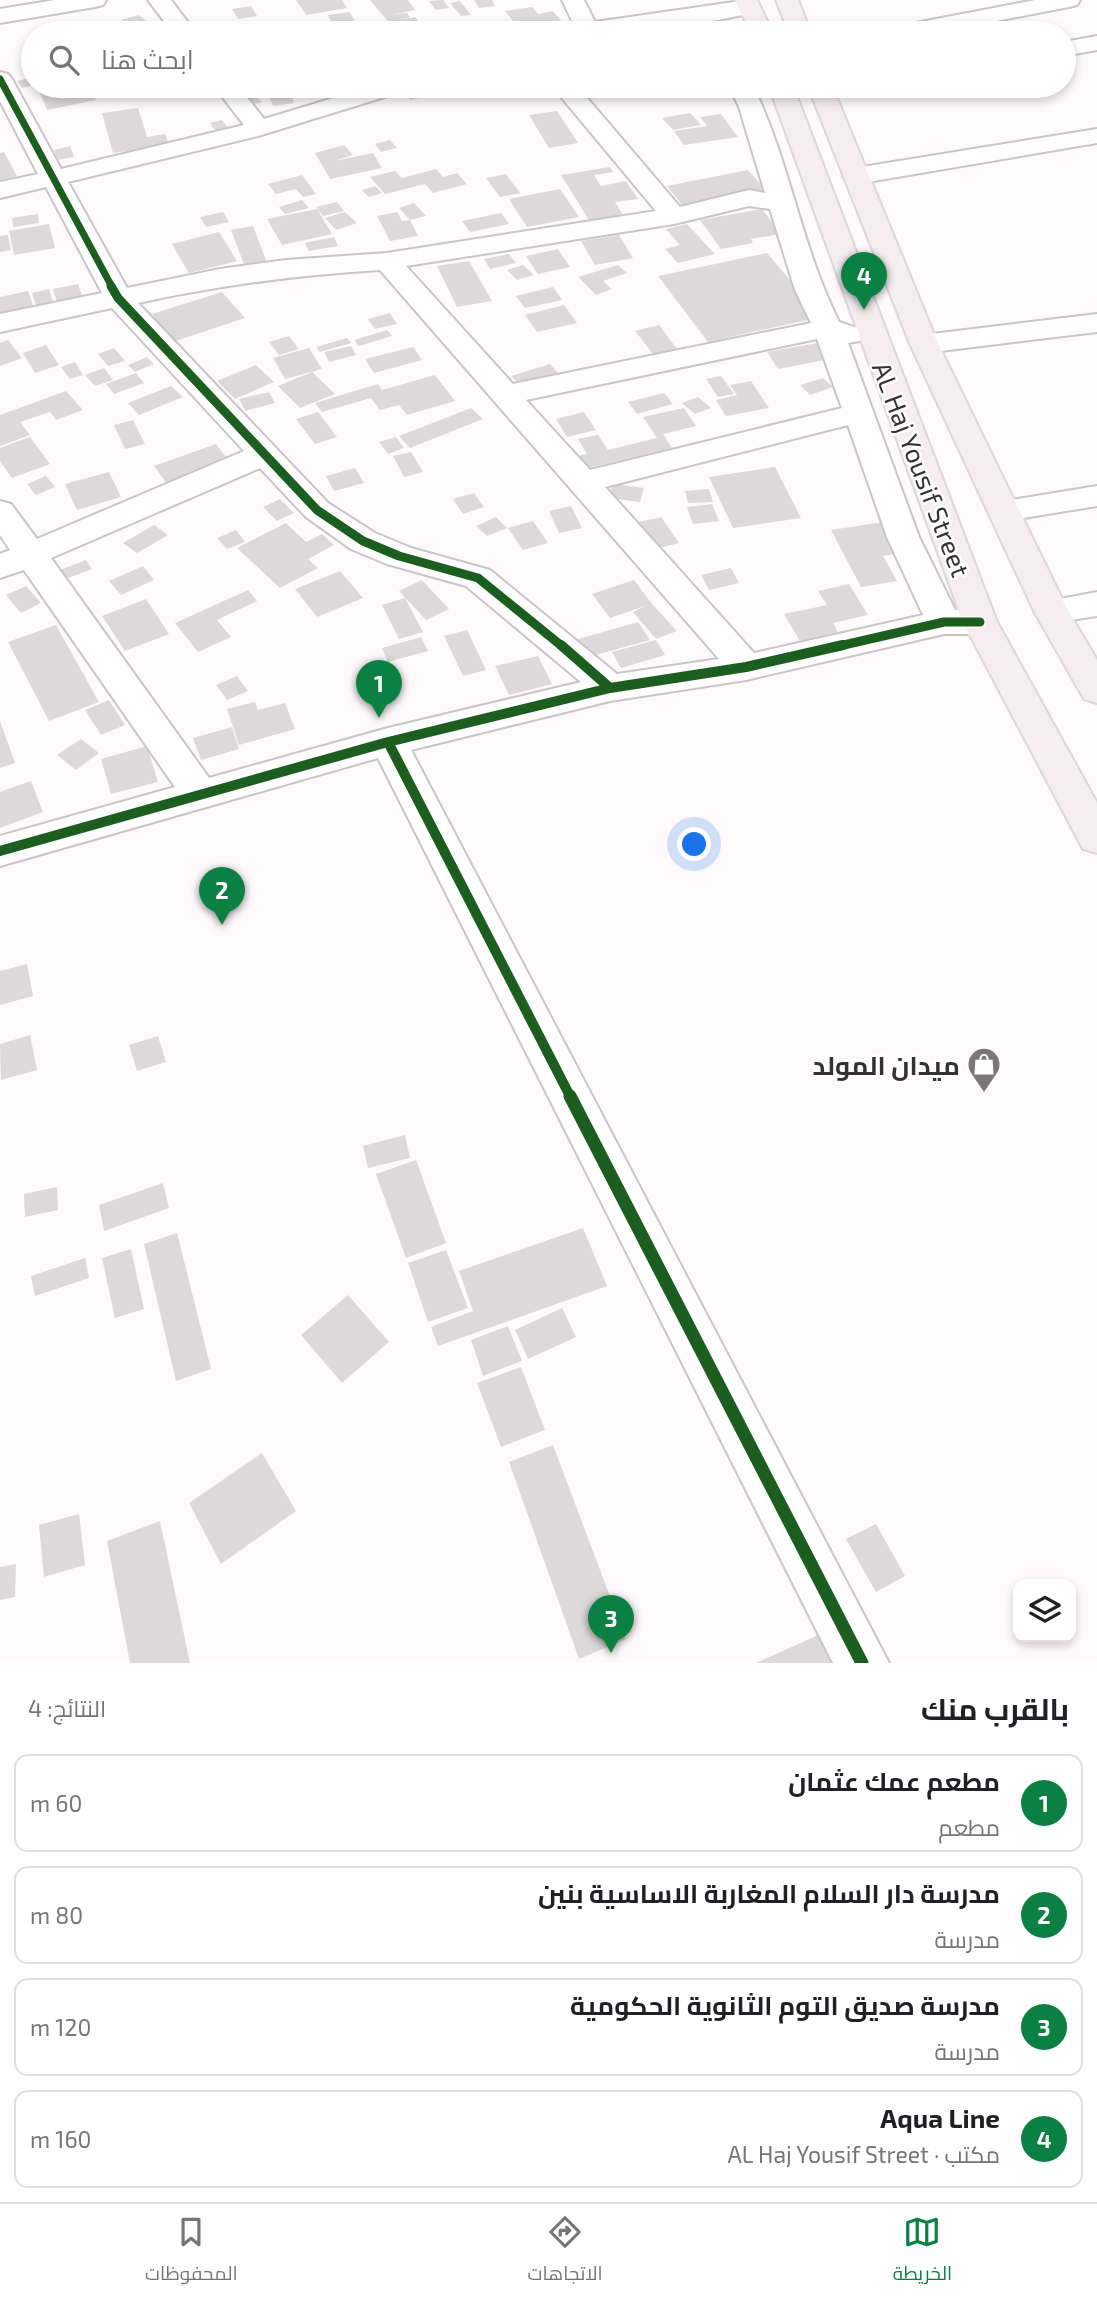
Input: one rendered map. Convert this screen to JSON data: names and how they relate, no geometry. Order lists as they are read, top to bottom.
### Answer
{
  "streets": {
    "main road": ["AL Haj Yousif Street"]
  },
  "places": {
    "shop": ["ميدان المولد"]
  },
  "page": {
    "search": "ابحث هنا",
    "pins": [
      "4",
      "1",
      "2",
      "3"
    ],
    "heading": ["بالقرب منك", "النتائج: 4"],
    "list": [
      {
        "mark": "1",
        "name": "مطعم عمك عثمان",
        "note": "مطعم",
        "value": "60 m"
      },
      {
        "mark": "2",
        "name": "مدرسة دار السلام المغاربة الاساسية بنين",
        "note": "مدرسة",
        "value": "80 m"
      },
      {
        "mark": "3",
        "name": "مدرسة صديق التوم الثانوية الحكومية",
        "note": "مدرسة",
        "value": "120 m"
      },
      {
        "mark": "4",
        "name": "Aqua Line",
        "note": "مكتب · AL Haj Yousif Street",
        "value": "160 m"
      }
    ],
    "nav": ["الخريطة", "الاتجاهات", "المحفوظات"]
  }
}
